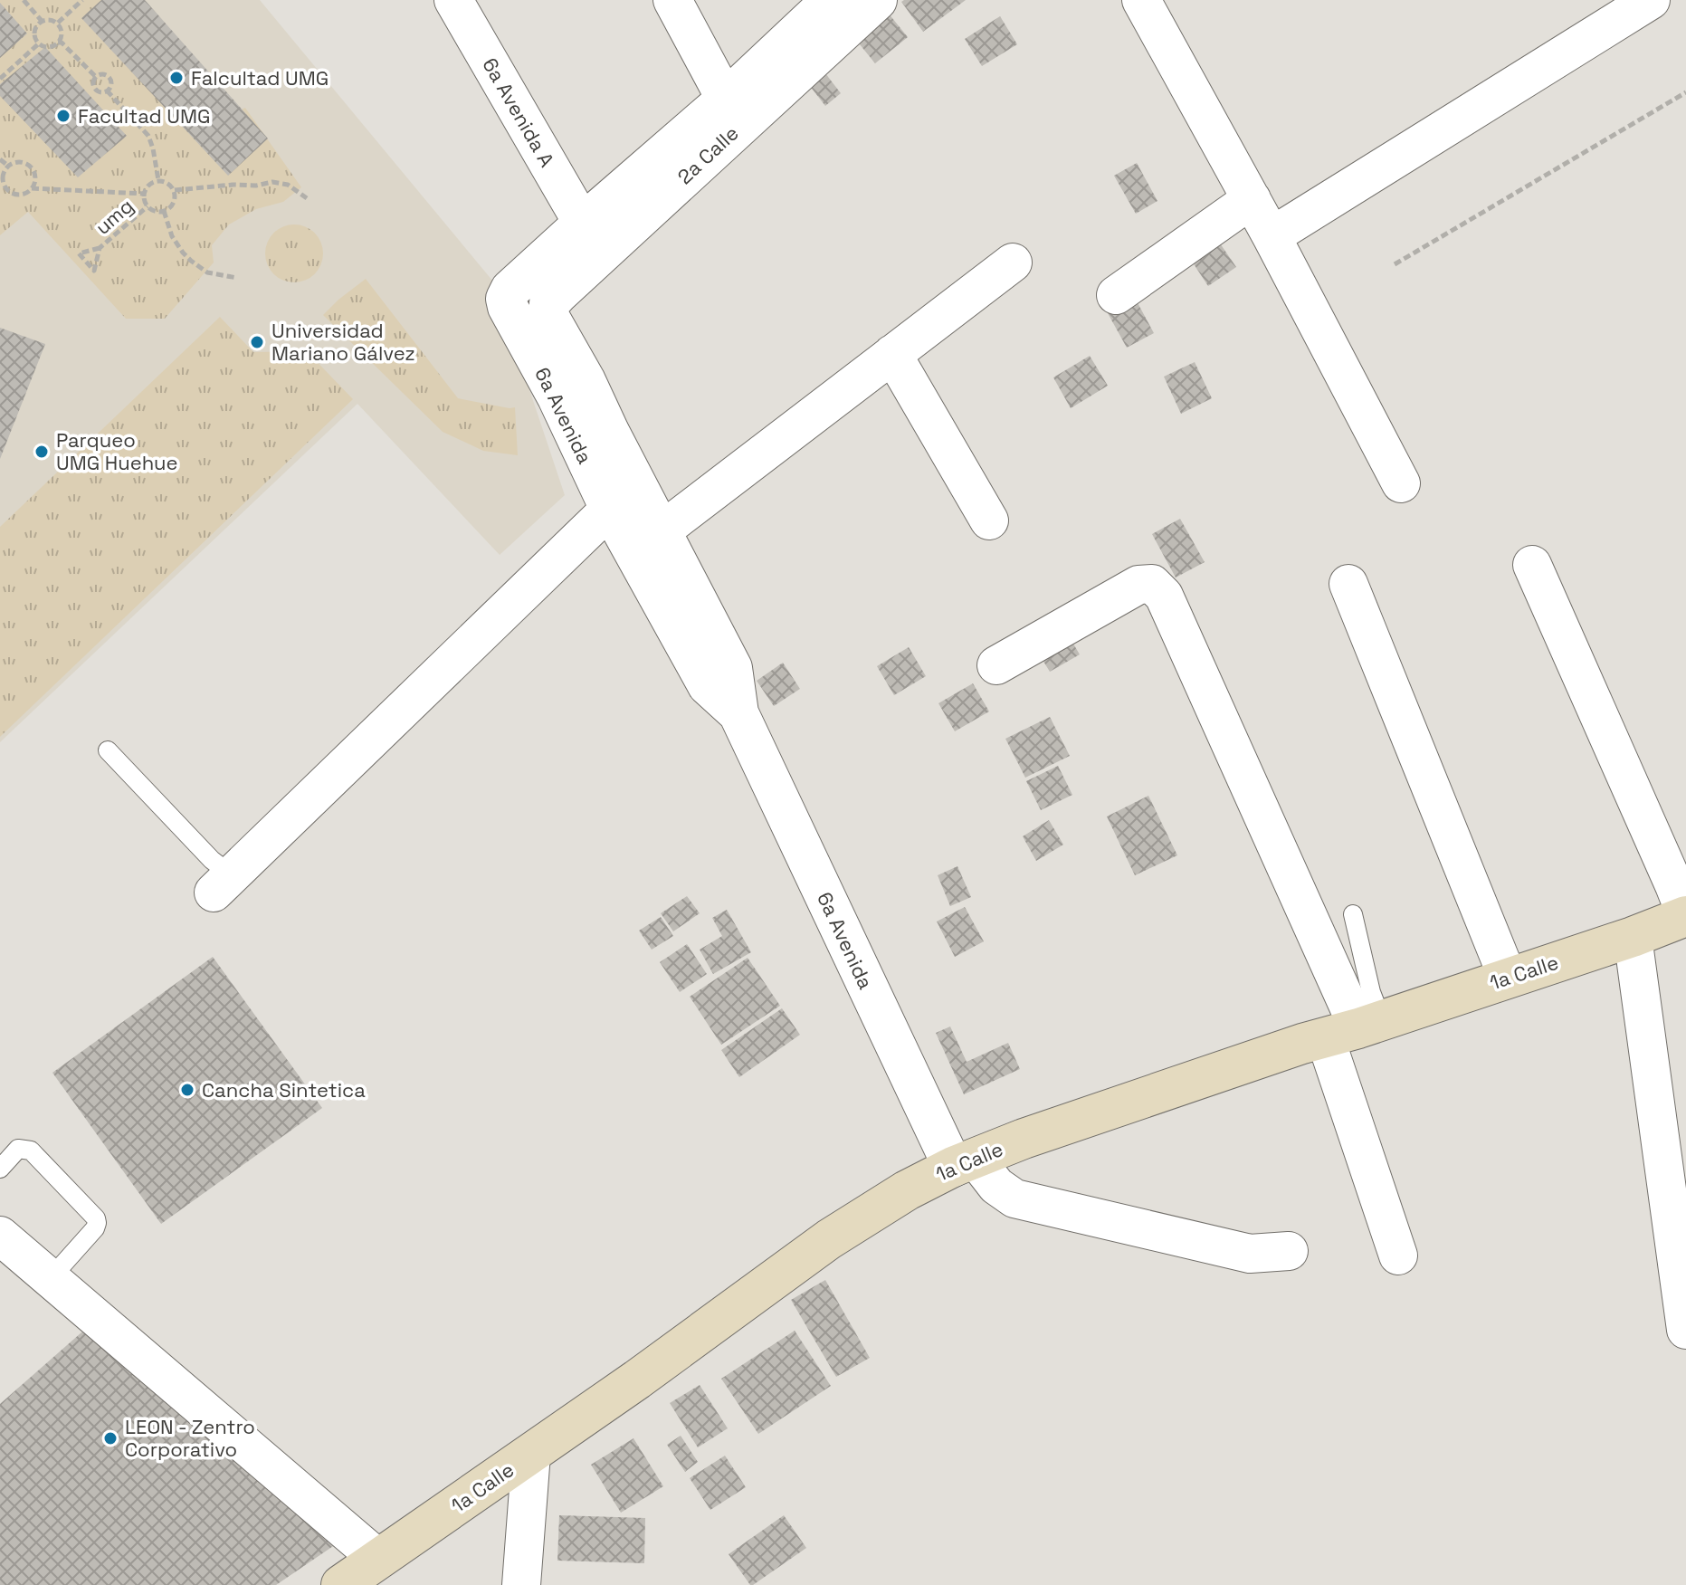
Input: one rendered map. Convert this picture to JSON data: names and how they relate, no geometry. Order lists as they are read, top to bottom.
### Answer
{
  "streets": {
    "main road": ["1a Calle"],
    "street": ["6a Avenida A", "2a Calle", "6a Avenida"],
    "path": ["umg"]
  },
  "crossings": [
    ["6a Avenida A", "2a Calle"],
    ["2a Calle", "6a Avenida"],
    ["6a Avenida", "1a Calle"]
  ],
  "places": [
    "Falcultad UMG",
    "Facultad UMG",
    "Universidad Mariano Gálvez",
    "Parqueo UMG Huehue",
    "Cancha Sintetica",
    "LEON - Zentro Corporativo"
  ]
}
